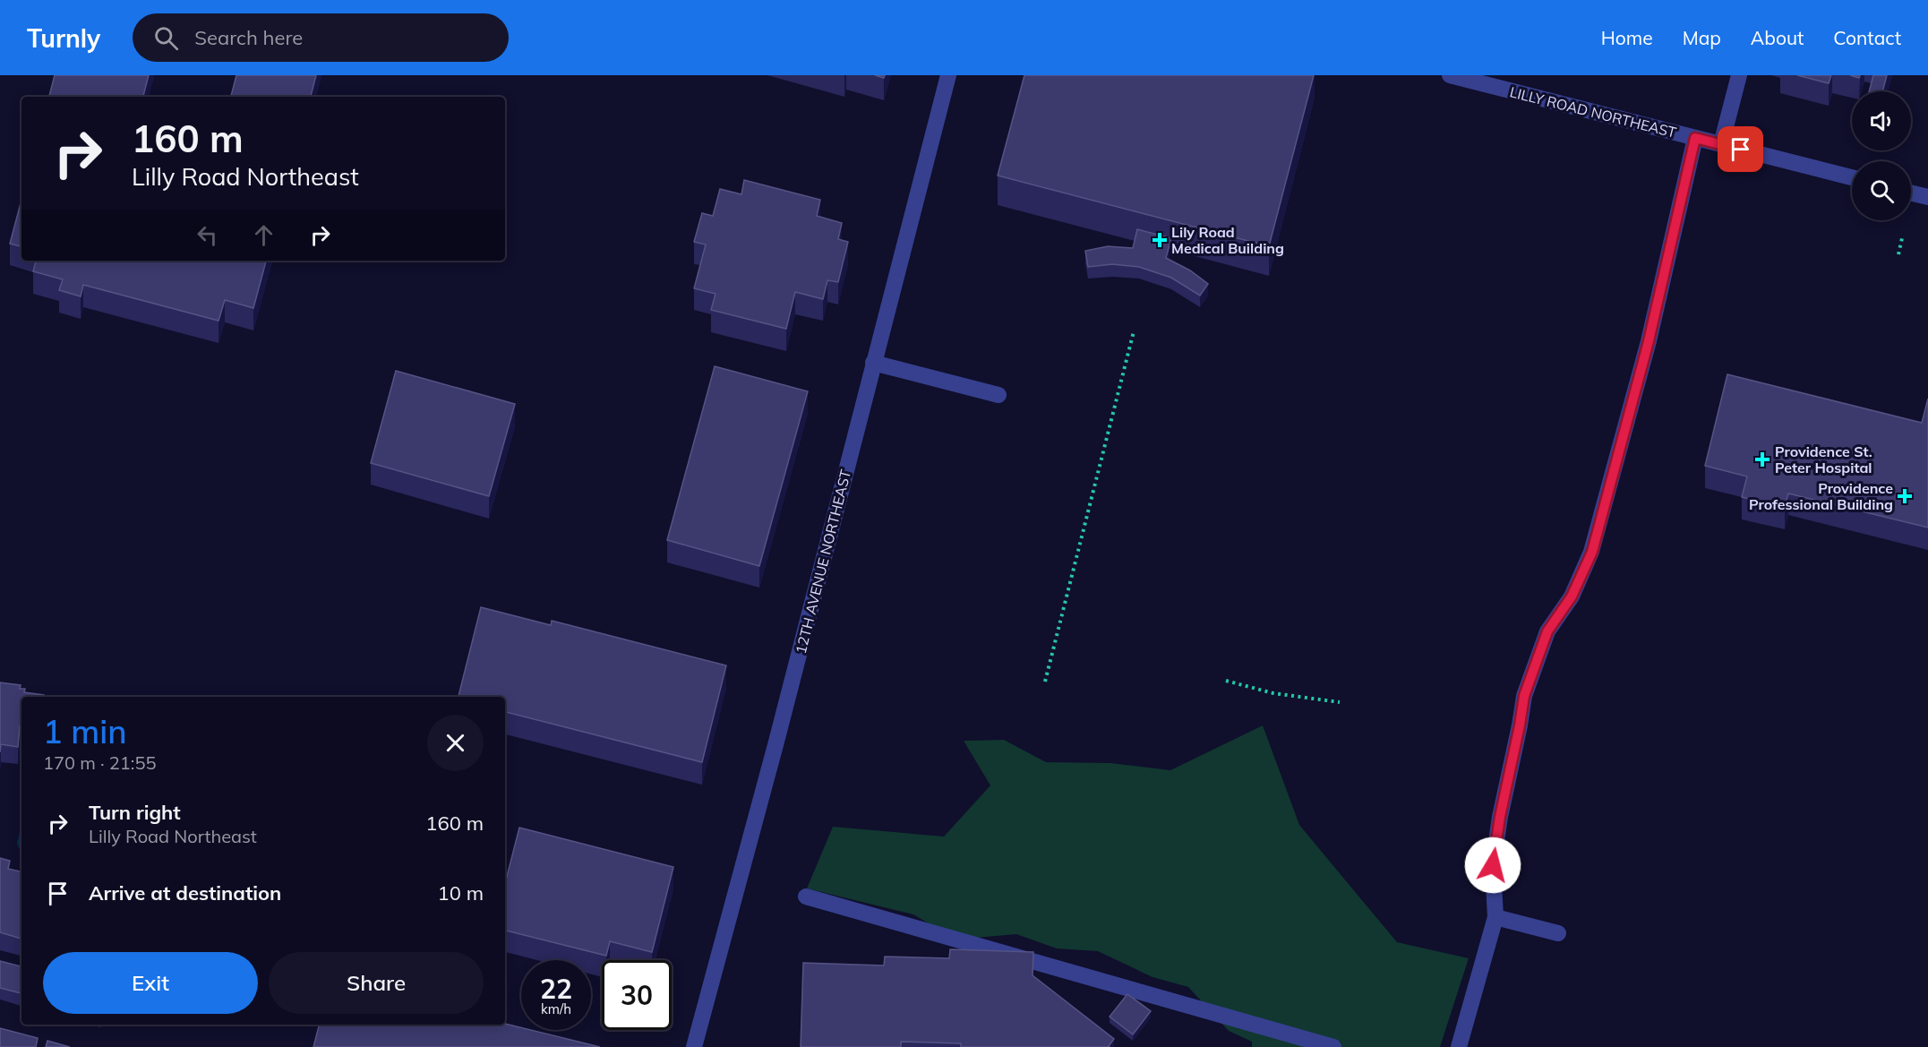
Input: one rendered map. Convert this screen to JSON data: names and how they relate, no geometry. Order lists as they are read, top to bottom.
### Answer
{
  "streets": {
    "street": ["LILLY ROAD NORTHEAST", "12TH AVENUE NORTHEAST"]
  },
  "places": {
    "health": ["Lily Road Medical Building", "Providence St. Peter Hospital", "Providence Professional Building"]
  },
  "page": {
    "header": "Turnly",
    "search": "Search here",
    "nav": [
      "Home",
      "Map",
      "About",
      "Contact"
    ],
    "turn": ["160 m", "Lilly Road Northeast"],
    "heading": ["1 min", "170 m · 21:55"],
    "list": [
      {
        "name": "Turn right",
        "note": "Lilly Road Northeast",
        "value": "160 m"
      },
      {
        "name": "Arrive at destination",
        "value": "10 m"
      }
    ],
    "buttons": ["Exit", "Share"],
    "speed": "22 km/h",
    "limit": "30"
  }
}
